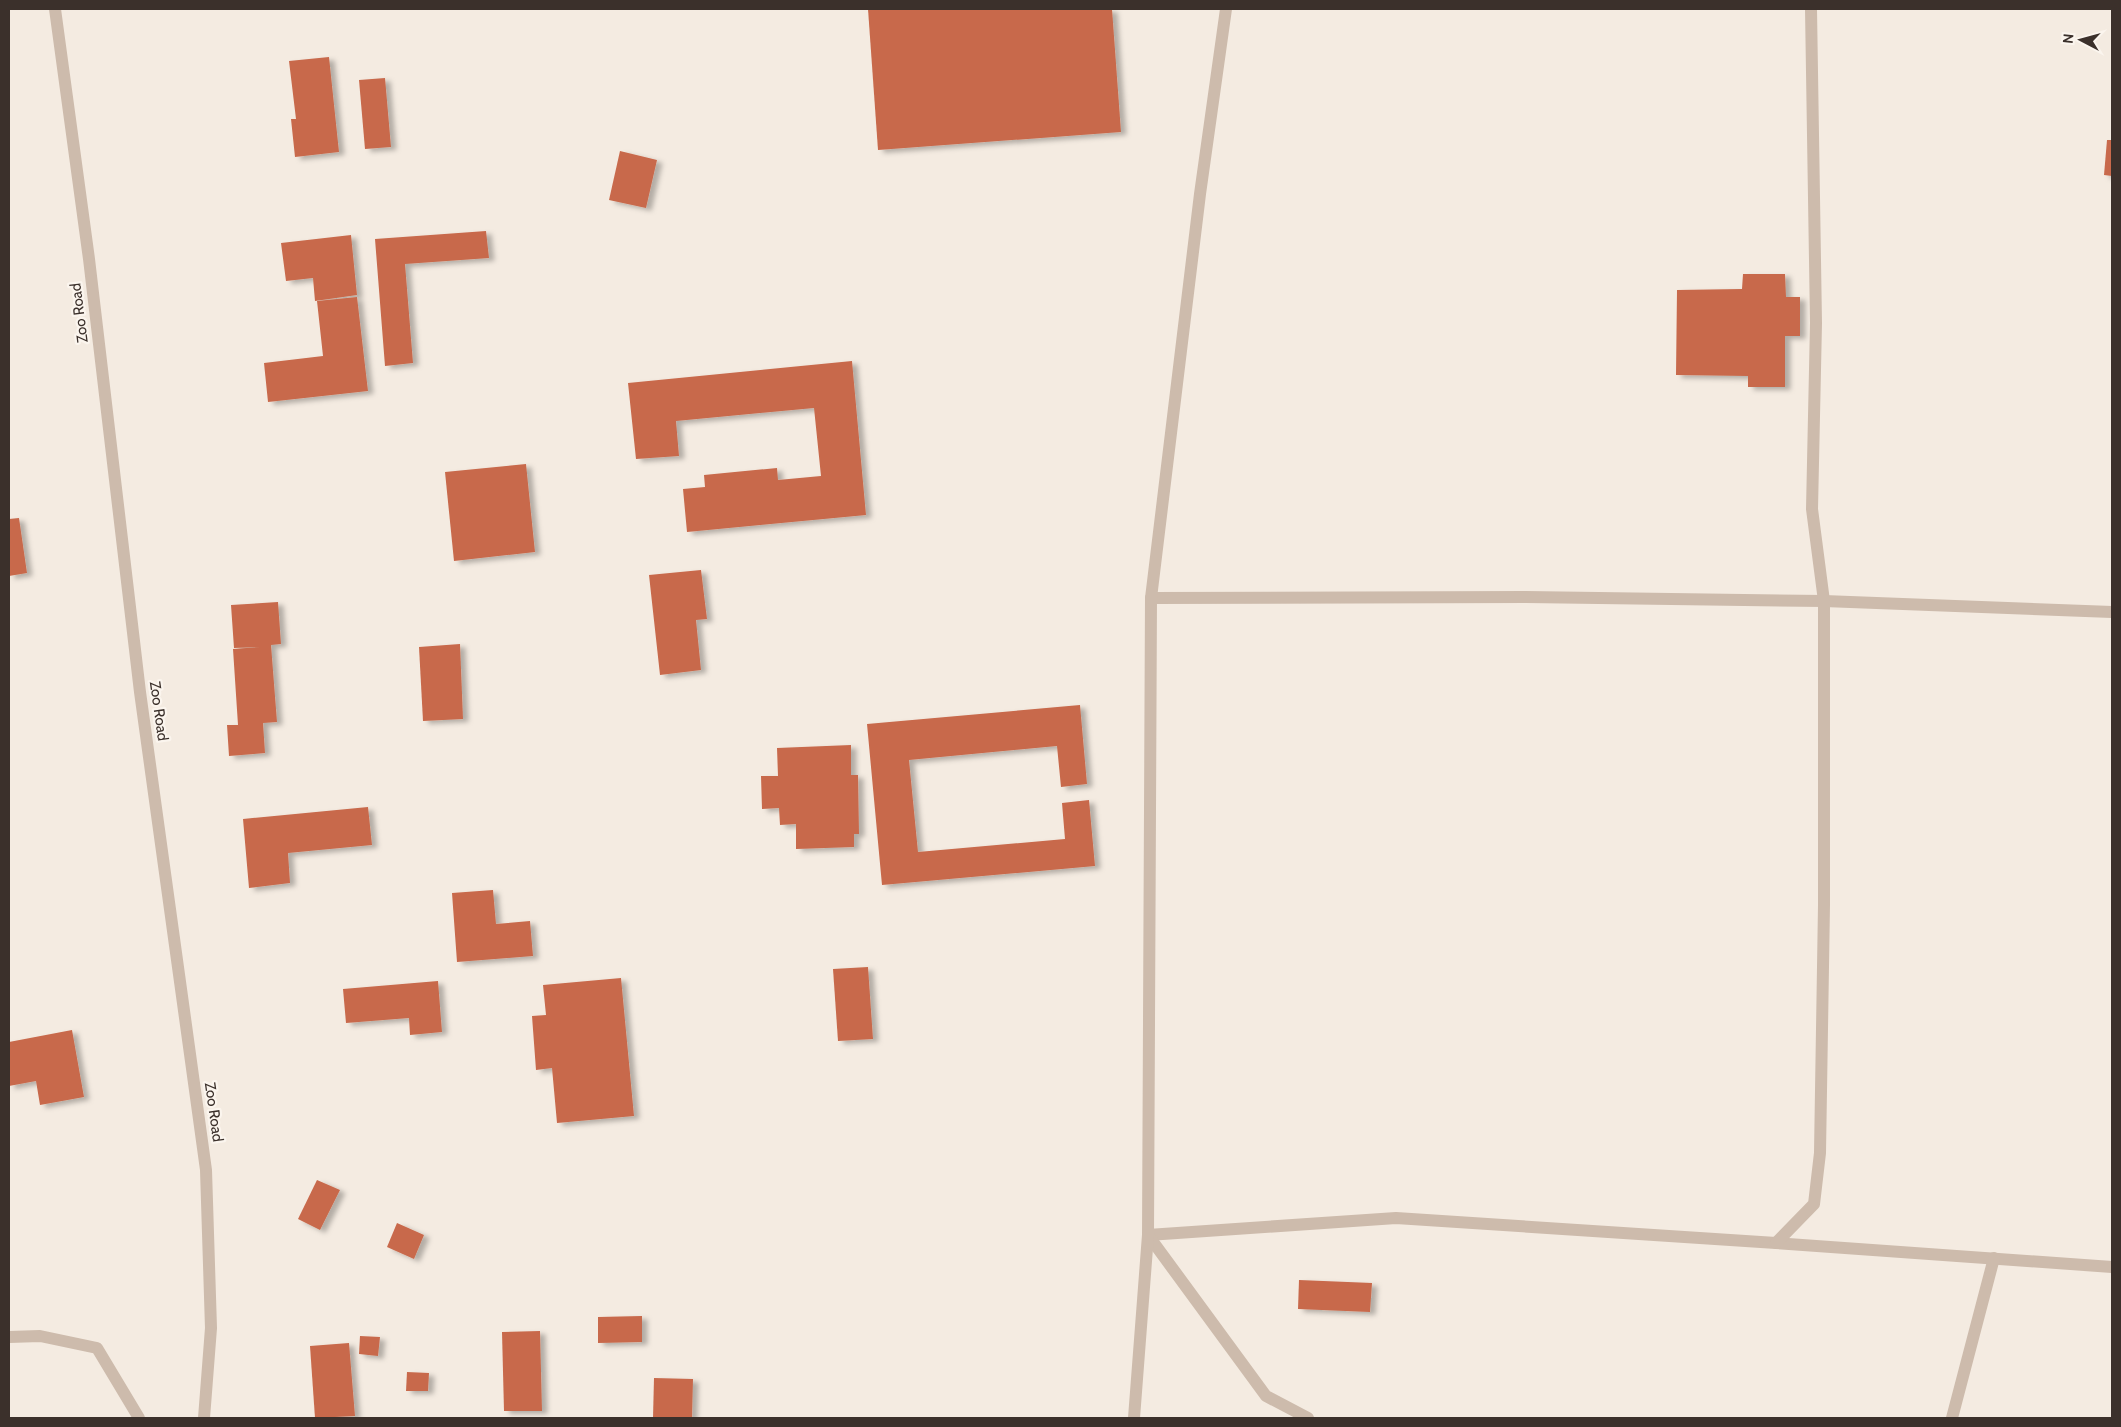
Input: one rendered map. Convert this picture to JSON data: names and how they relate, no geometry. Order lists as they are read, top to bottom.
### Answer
{
  "streets": {
    "street": ["Zoo Road"]
  },
  "north": "left"
}
